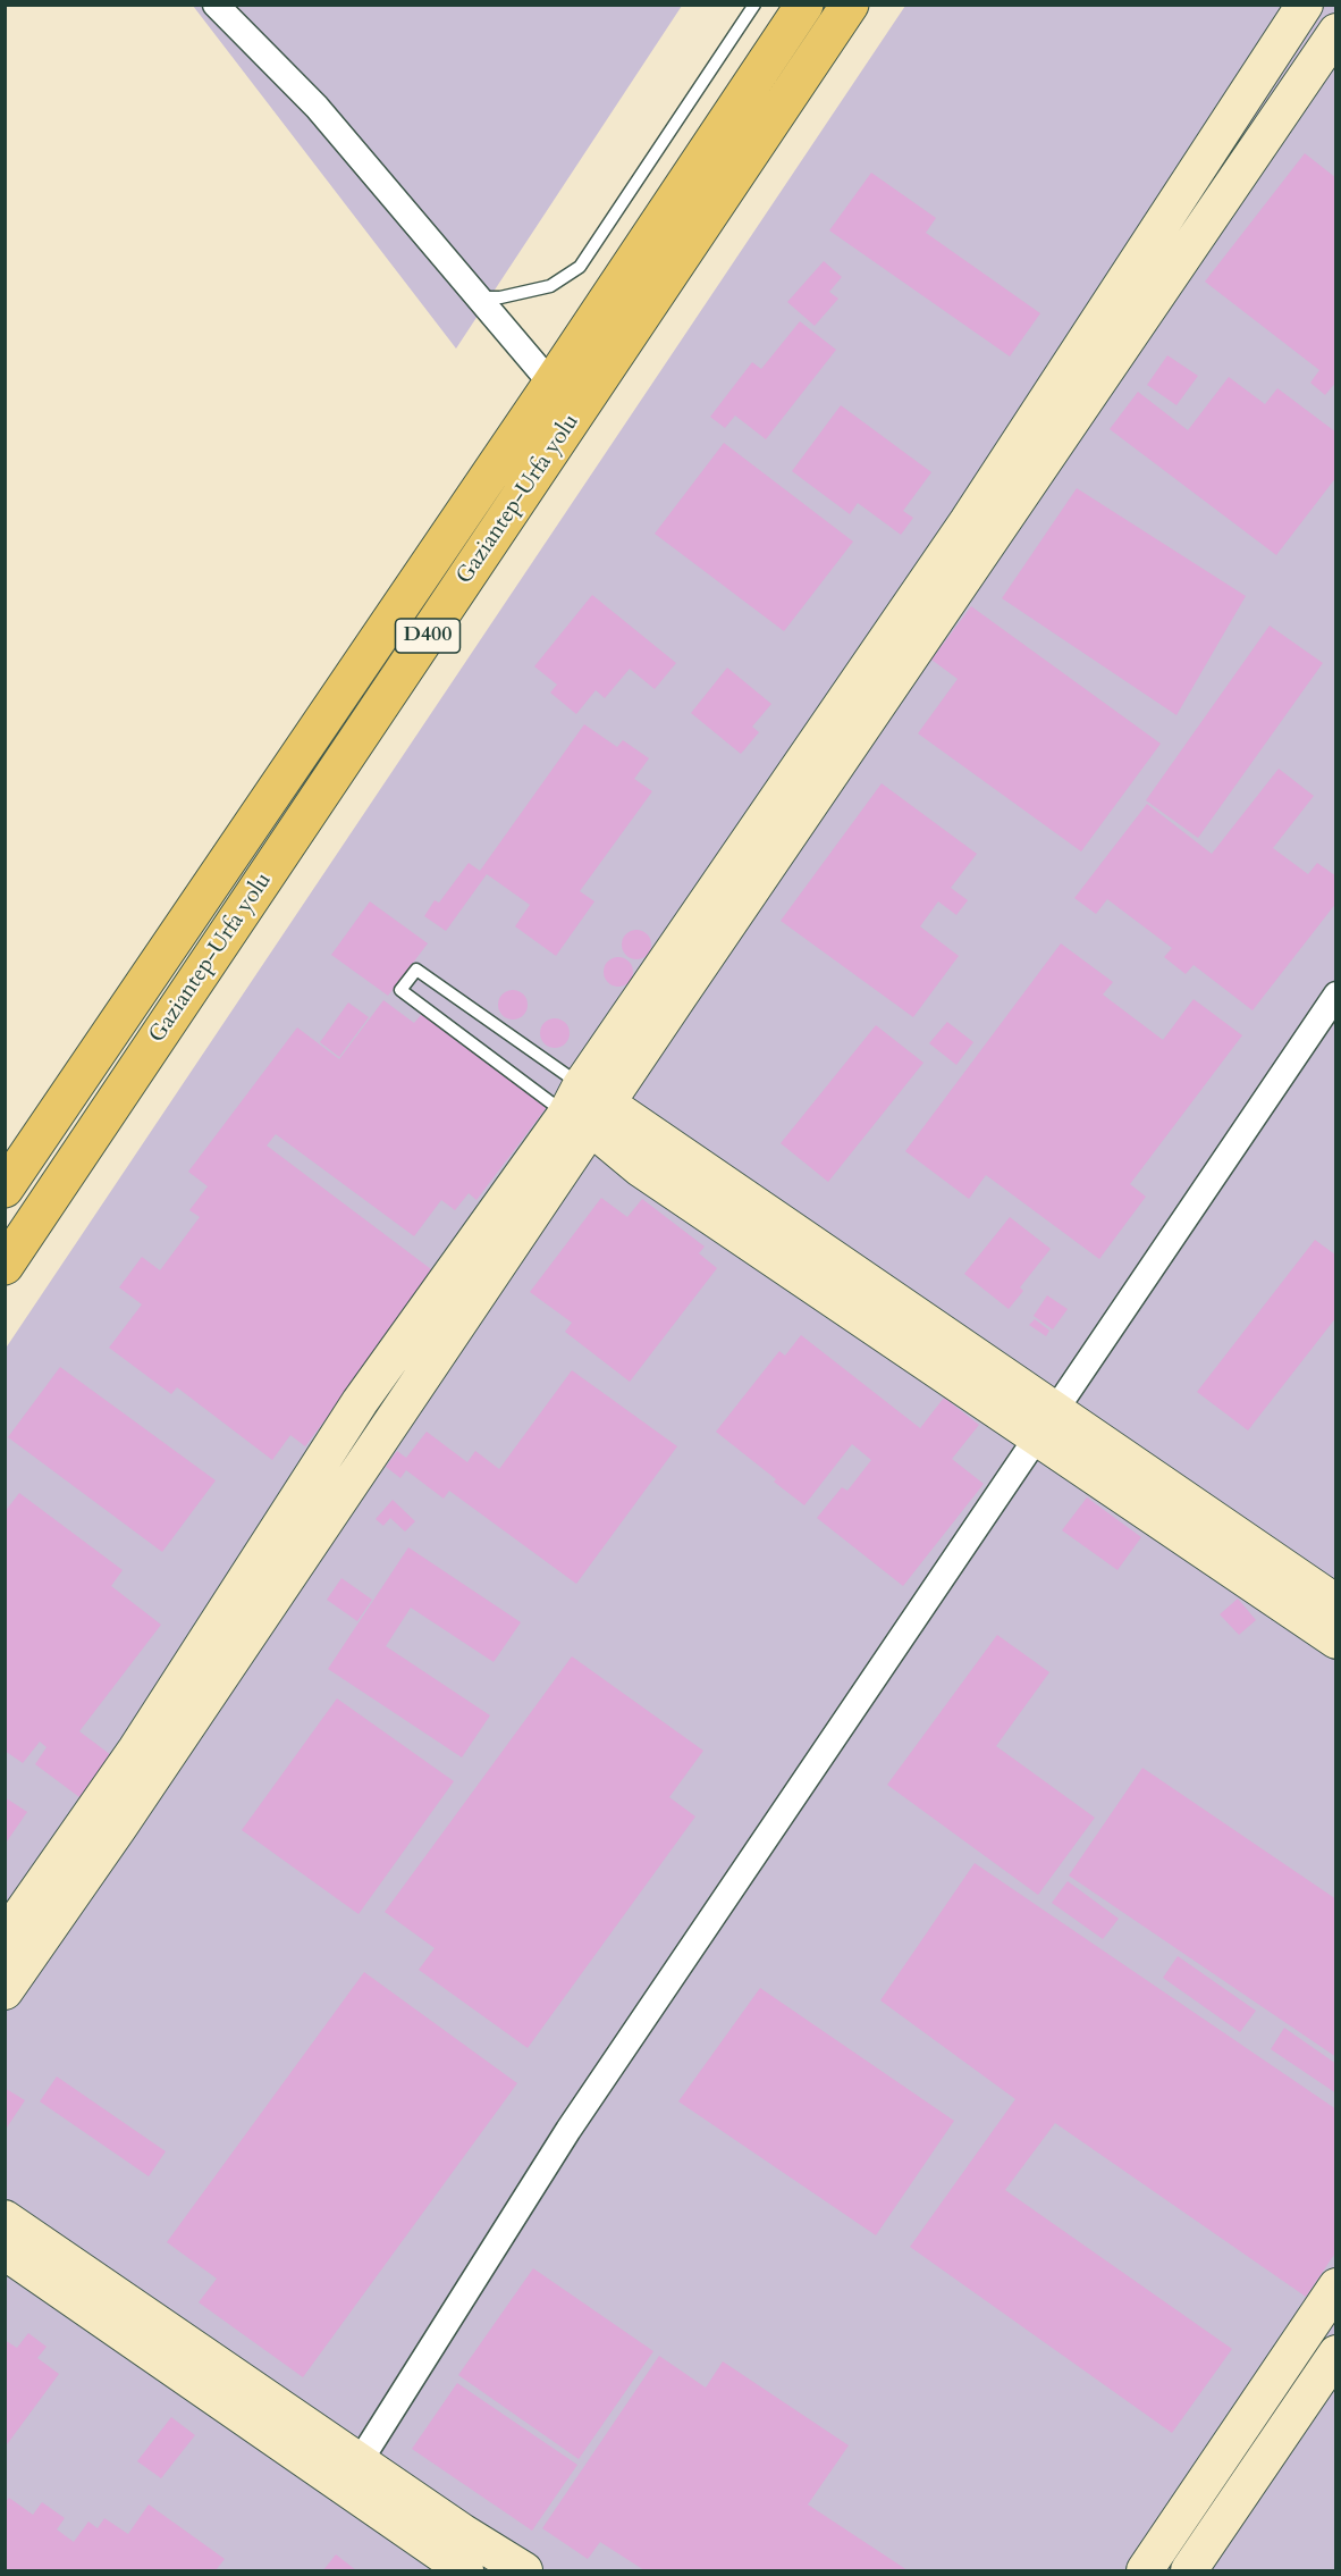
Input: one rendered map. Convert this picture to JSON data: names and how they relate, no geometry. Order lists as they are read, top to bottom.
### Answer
{
  "streets": {
    "highway": ["Gaziantep-Urfa yolu", "D400"]
  }
}
